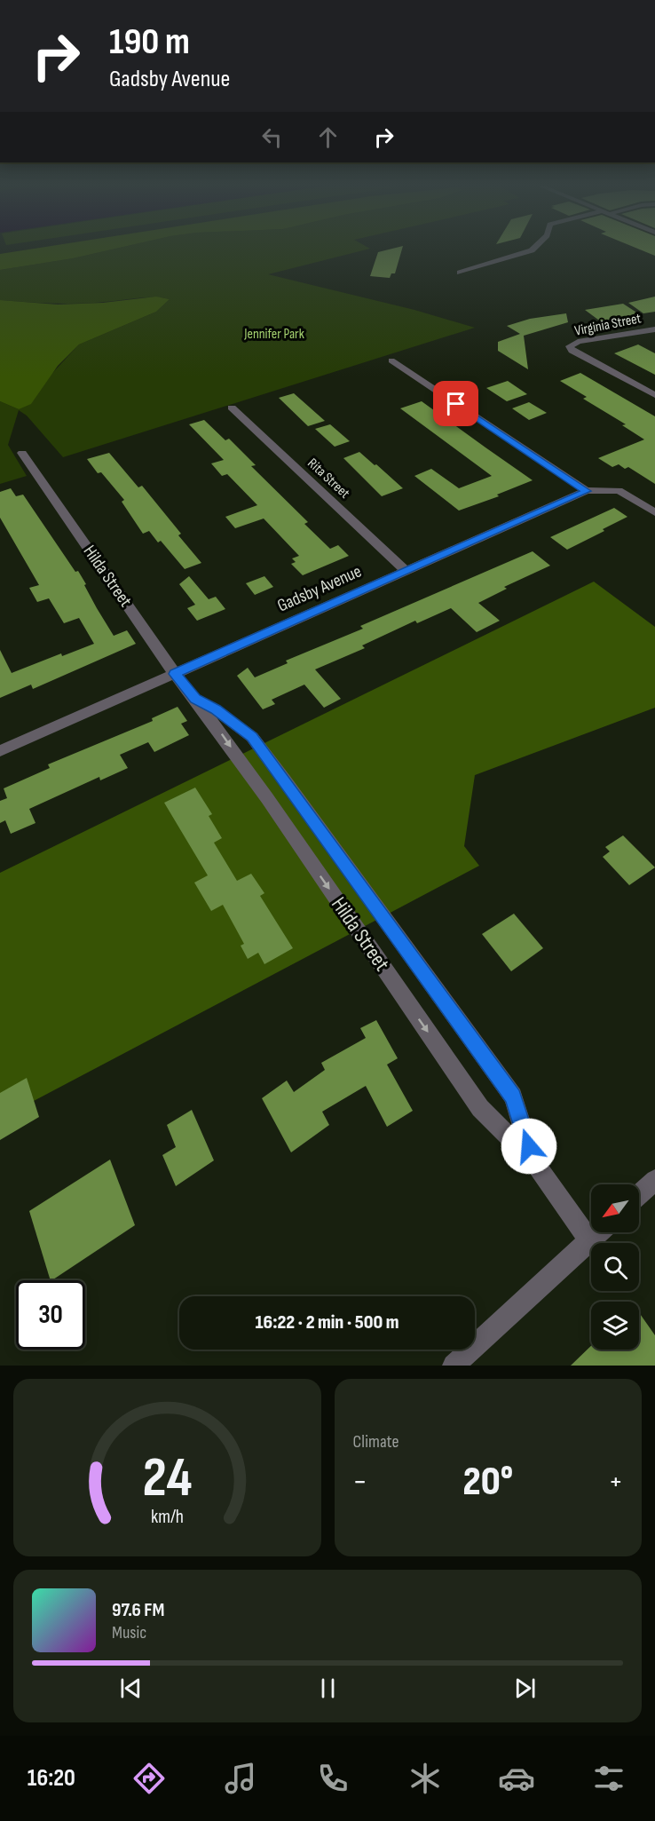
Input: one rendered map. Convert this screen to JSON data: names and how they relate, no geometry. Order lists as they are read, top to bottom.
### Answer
{
  "streets": {
    "street": [
      "Virginia Street",
      "Rita Street",
      "Hilda Street",
      "Gadsby Avenue"
    ]
  },
  "crossings": [
    ["Rita Street", "Gadsby Avenue"],
    ["Hilda Street", "Gadsby Avenue"]
  ],
  "parks": ["Jennifer Park"],
  "north": "bottom left",
  "page": {
    "turn": ["190 m", "Gadsby Avenue"],
    "limit": "30",
    "trip": "16:22 · 2 min · 500 m",
    "tile": "Climate",
    "heat": ["−", "20°", "+"],
    "song": ["97.6 FM", "Music"],
    "tabs": "16:20",
    "gauge": ["24", "km/h"]
  }
}
